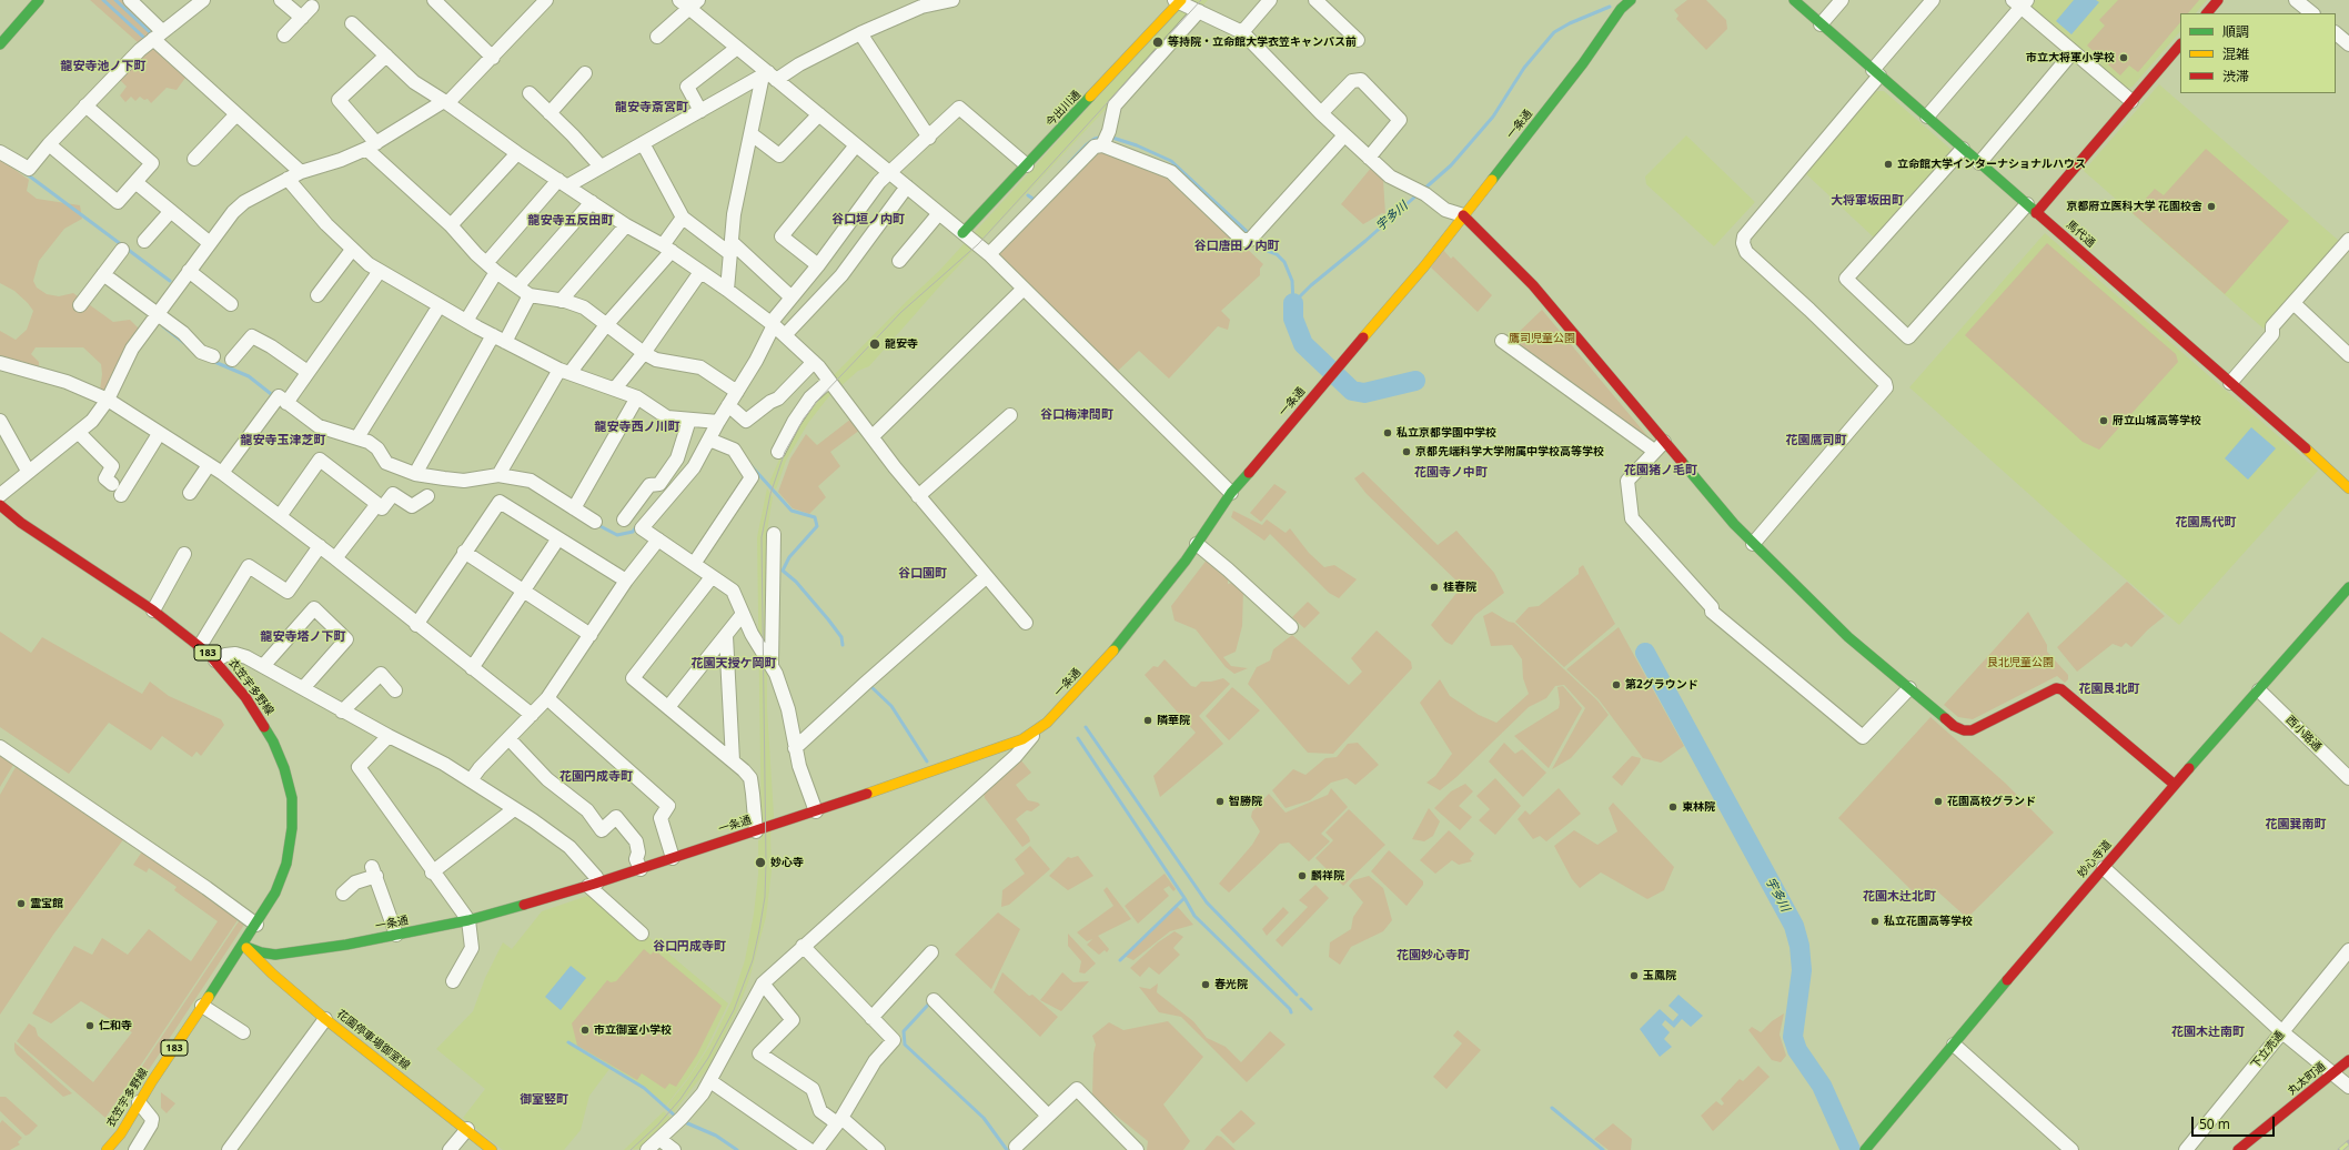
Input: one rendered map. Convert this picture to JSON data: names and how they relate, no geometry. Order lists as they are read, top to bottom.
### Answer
{
  "streets": {
    "main road": [
      "今出川通",
      "一条通",
      "馬代通",
      "183",
      "衣笠宇多野線",
      "妙心寺道",
      "花園停車場御室線",
      "丸太町通"
    ],
    "street": ["西小路通", "下立売通"]
  },
  "crossings": [
    ["一条通", "衣笠宇多野線"],
    ["一条通", "花園停車場御室線"],
    ["衣笠宇多野線", "花園停車場御室線"],
    ["西小路通", "妙心寺道"]
  ],
  "districts": [
    "龍安寺池ノ下町",
    "龍安寺斎宮町",
    "大将軍坂田町",
    "谷口垣ノ内町",
    "龍安寺五反田町",
    "谷口唐田ノ内町",
    "谷口梅津間町",
    "龍安寺西ノ川町",
    "龍安寺玉津芝町",
    "花園鷹司町",
    "花園猪ノ毛町",
    "花園寺ノ中町",
    "花園馬代町",
    "谷口園町",
    "龍安寺塔ノ下町",
    "花園天授ケ岡町",
    "花園艮北町",
    "花園円成寺町",
    "花園巽南町",
    "花園木辻北町",
    "谷口円成寺町",
    "花園妙心寺町",
    "花園木辻南町",
    "御室竪町"
  ],
  "water": ["宇多川"],
  "parks": ["鷹司児童公園", "艮北児童公園"],
  "places": [
    "等持院・立命館大学衣笠キャンパス前",
    "市立大将軍小学校",
    "立命館大学インターナショナルハウス",
    "京都府立医科大学 花園校舎",
    "龍安寺",
    "府立山城高等学校",
    "私立京都学園中学校",
    "京都先端科学大学附属中学校高等学校",
    "桂春院",
    "第2グラウンド",
    "隣華院",
    "智勝院",
    "花園高校グランド",
    "東林院",
    "妙心寺",
    "麟祥院",
    "霊宝館",
    "私立花園高等学校",
    "玉鳳院",
    "春光院",
    "仁和寺",
    "市立御室小学校"
  ],
  "legend": ["順調", "混雑", "渋滞"],
  "scale_bar": "50 m"
}
